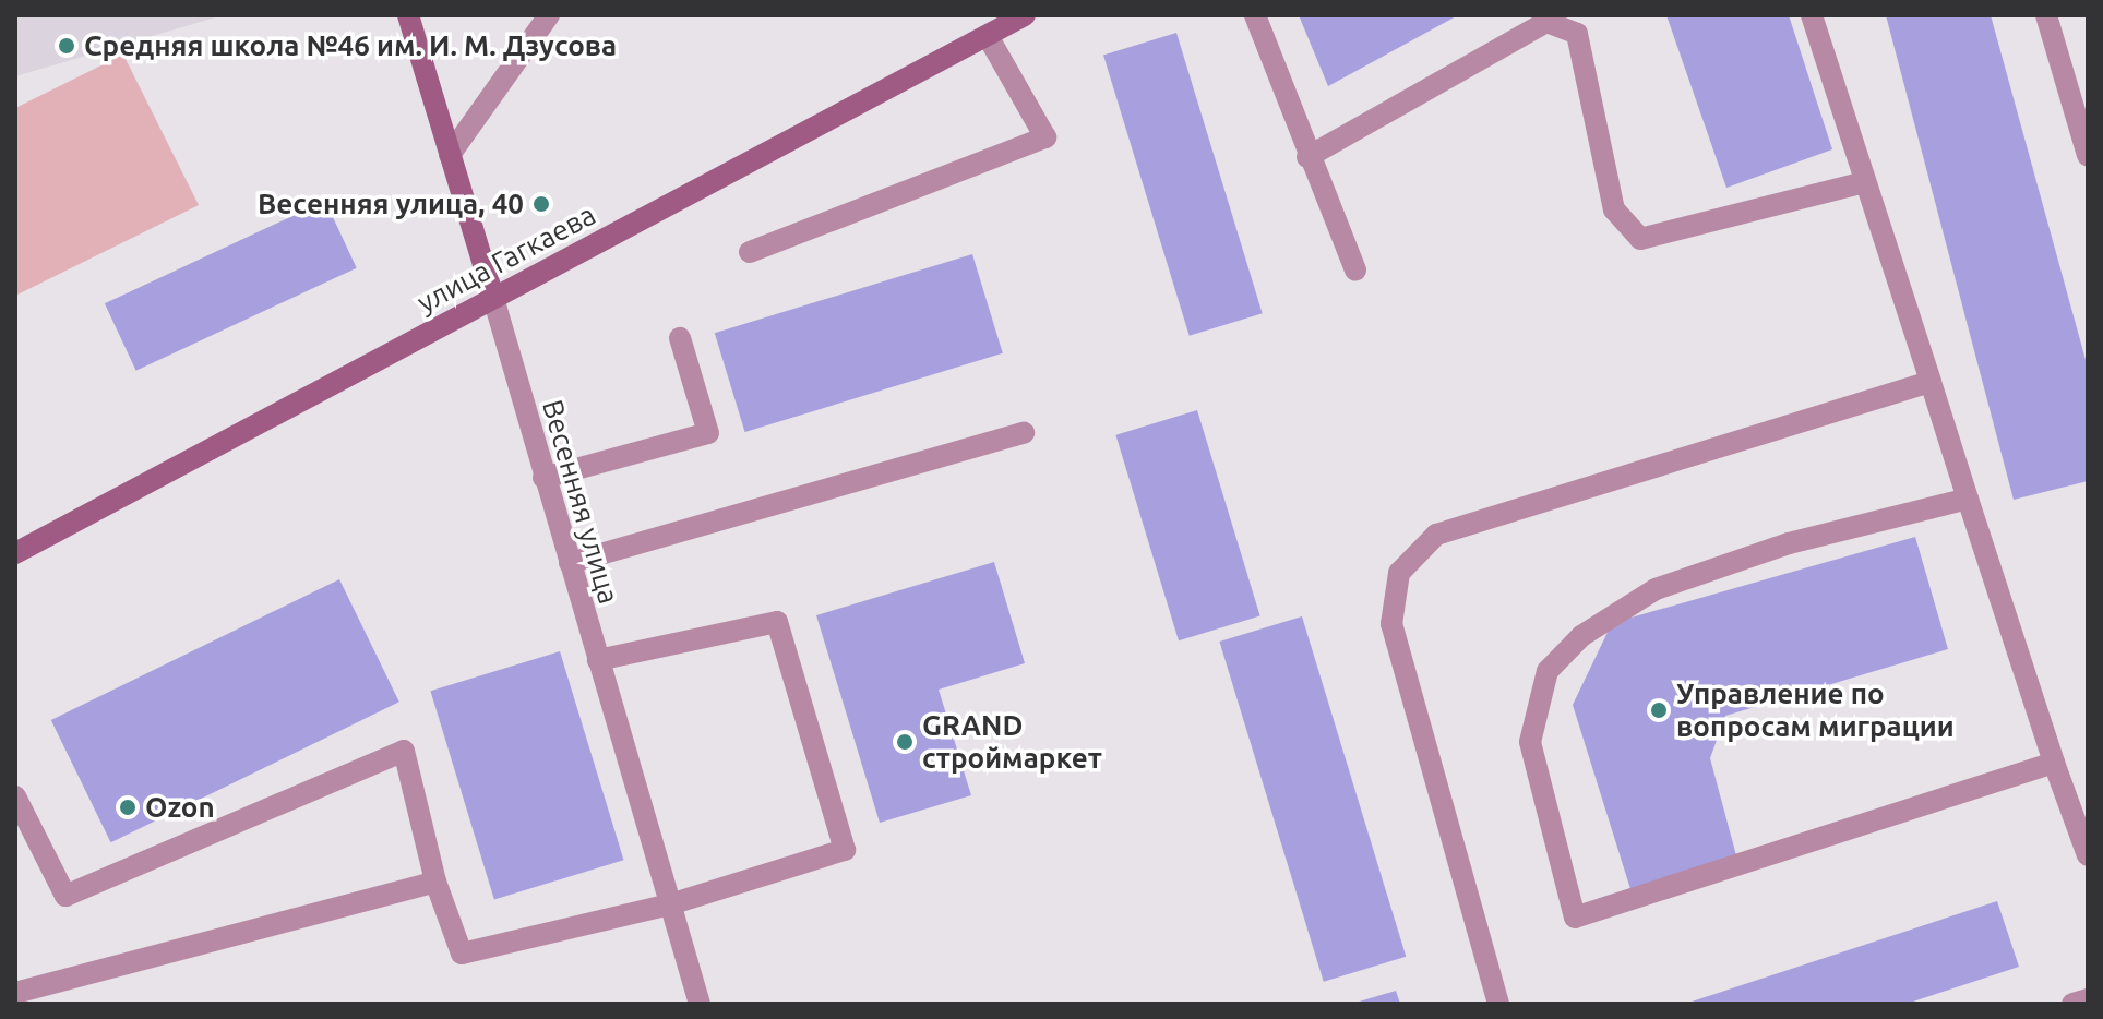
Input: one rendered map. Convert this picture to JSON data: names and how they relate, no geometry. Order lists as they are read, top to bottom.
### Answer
{
  "streets": {
    "street": ["улица Гагкаева", "Весенняя улица"]
  },
  "crossings": [
    ["улица Гагкаева", "Весенняя улица"]
  ],
  "places": [
    "Средняя школа №46 им. И. М. Дзусова",
    "Весенняя улица, 40",
    "Управление по вопросам миграции",
    "GRAND строймаркет",
    "Ozon"
  ]
}
